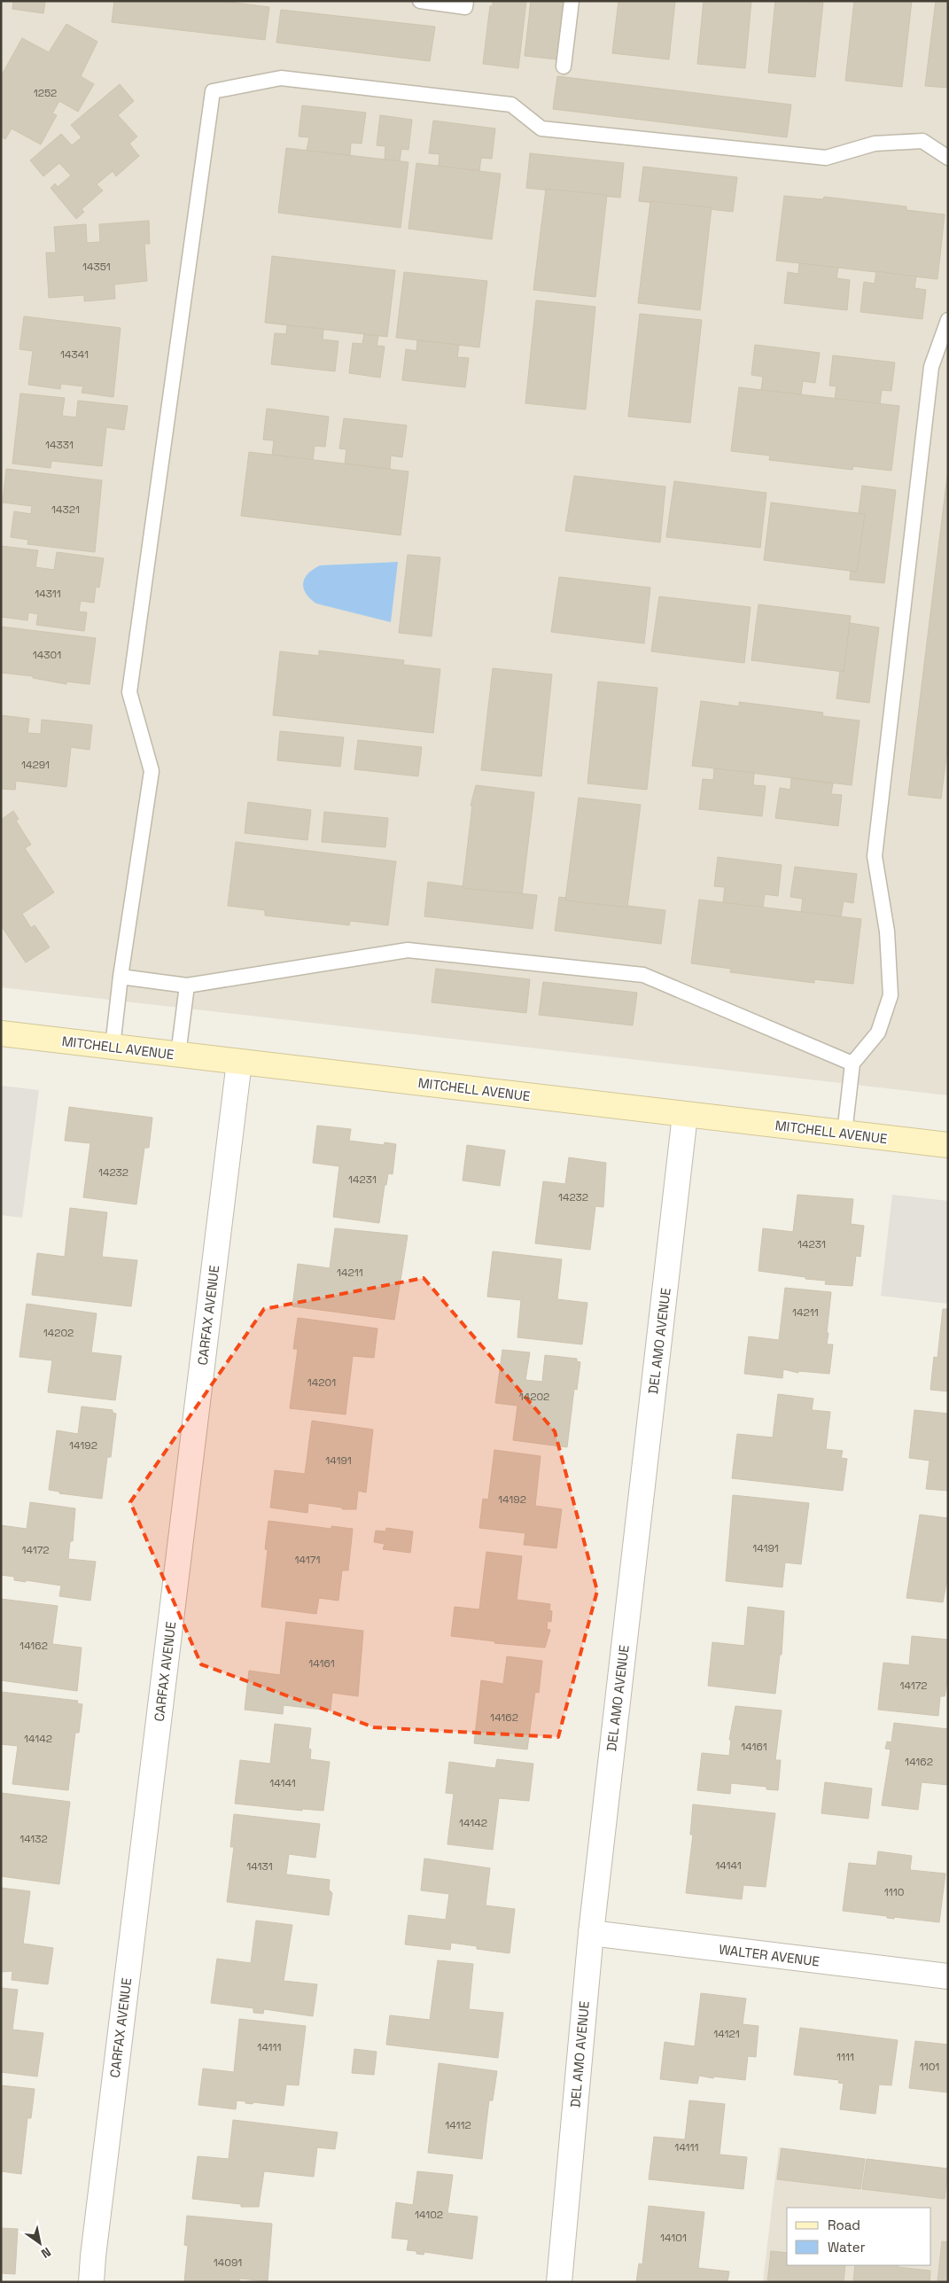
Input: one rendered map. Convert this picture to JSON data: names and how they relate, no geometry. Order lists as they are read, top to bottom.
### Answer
{
  "streets": {
    "street": [
      "MITCHELL AVENUE",
      "CARFAX AVENUE",
      "DEL AMO AVENUE",
      "WALTER AVENUE"
    ]
  },
  "crossings": [
    ["MITCHELL AVENUE", "CARFAX AVENUE"],
    ["MITCHELL AVENUE", "DEL AMO AVENUE"],
    ["DEL AMO AVENUE", "WALTER AVENUE"]
  ],
  "house_numbers": [
    "1252",
    "14351",
    "14341",
    "14331",
    "14321",
    "14311",
    "14301",
    "14291",
    "14232",
    "14231",
    "14232",
    "14231",
    "14211",
    "14211",
    "14202",
    "14201",
    "14202",
    "14192",
    "14191",
    "14192",
    "14191",
    "14172",
    "14171",
    "14162",
    "14161",
    "14172",
    "14162",
    "14142",
    "14161",
    "14162",
    "14141",
    "14142",
    "14132",
    "14141",
    "14131",
    "1110",
    "14121",
    "14111",
    "1111",
    "1101",
    "14112",
    "14111",
    "14102",
    "14101",
    "14091"
  ],
  "legend": ["Road", "Water"],
  "north": "bottom right"
}
